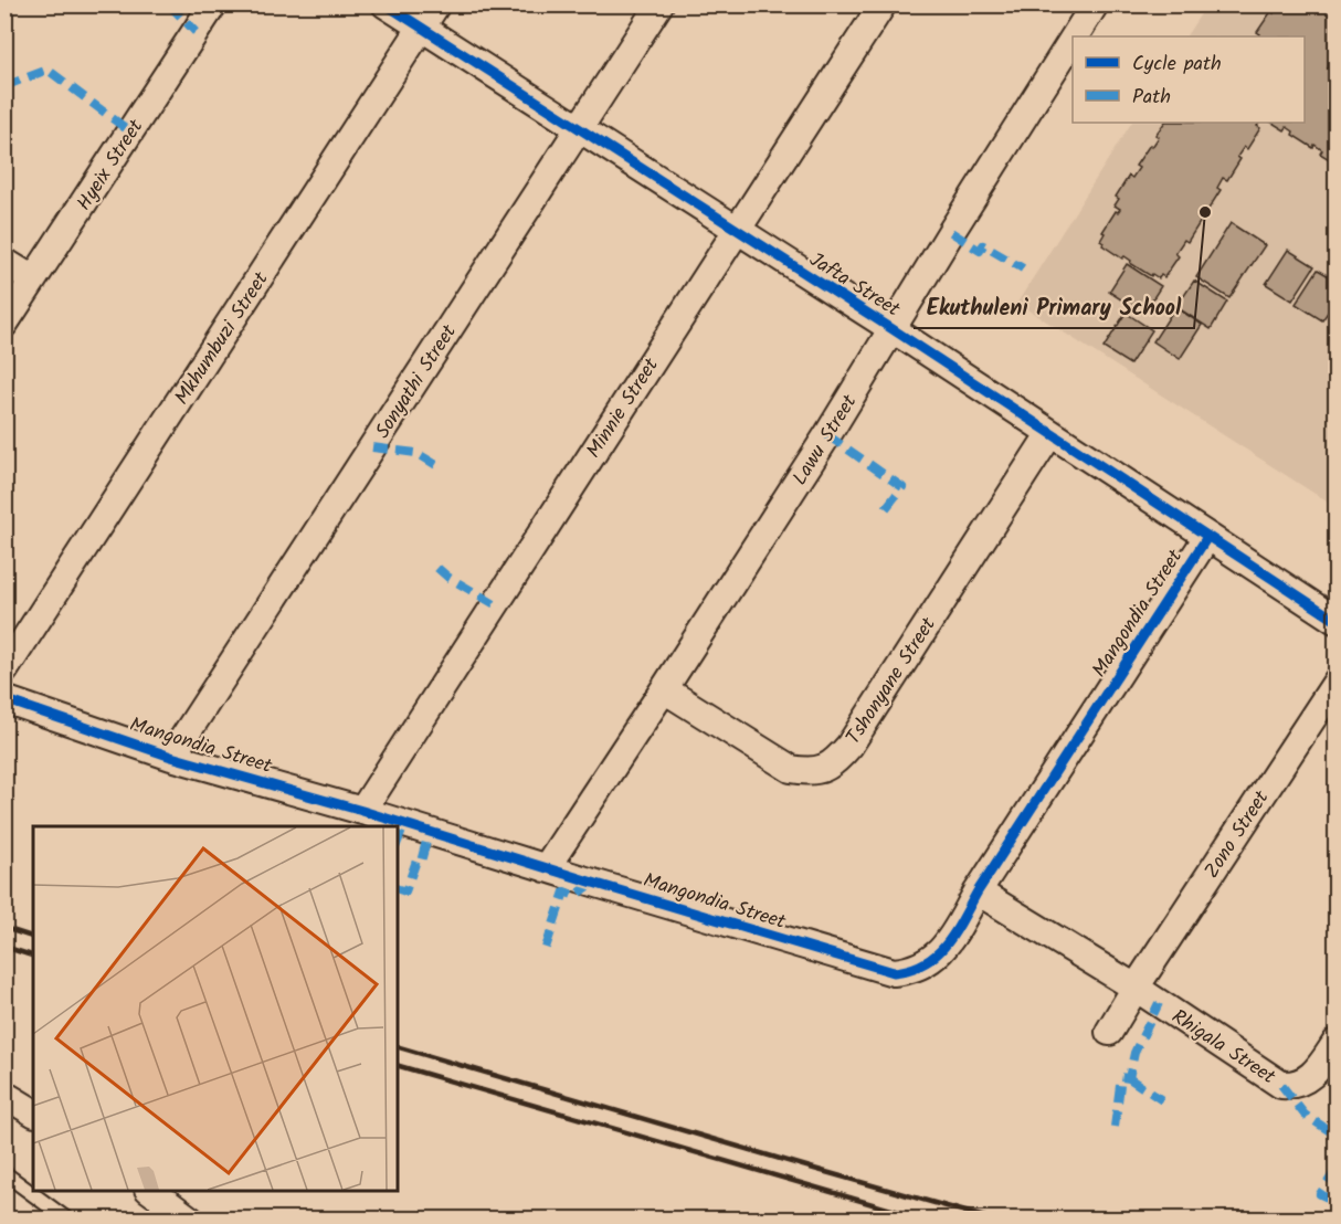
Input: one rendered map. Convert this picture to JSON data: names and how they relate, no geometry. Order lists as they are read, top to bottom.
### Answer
{
  "streets": {
    "street": [
      "Hyeix Street",
      "Jafta Street",
      "Mkhumbuzi Street",
      "Sonyathi Street",
      "Minnie Street",
      "Lawu Street",
      "Mangondia Street",
      "Tshonyane Street",
      "Zono Street",
      "Rhigala Street"
    ]
  },
  "crossings": [
    ["Jafta Street", "Mkhumbuzi Street"],
    ["Jafta Street", "Sonyathi Street"],
    ["Jafta Street", "Minnie Street"],
    ["Jafta Street", "Lawu Street"],
    ["Jafta Street", "Mangondia Street"],
    ["Jafta Street", "Tshonyane Street"],
    ["Sonyathi Street", "Mangondia Street"],
    ["Minnie Street", "Mangondia Street"],
    ["Lawu Street", "Mangondia Street"],
    ["Lawu Street", "Tshonyane Street"],
    ["Mangondia Street", "Rhigala Street"],
    ["Zono Street", "Rhigala Street"]
  ],
  "places": ["Ekuthuleni Primary School"],
  "legend": ["Cycle path", "Path"]
}
